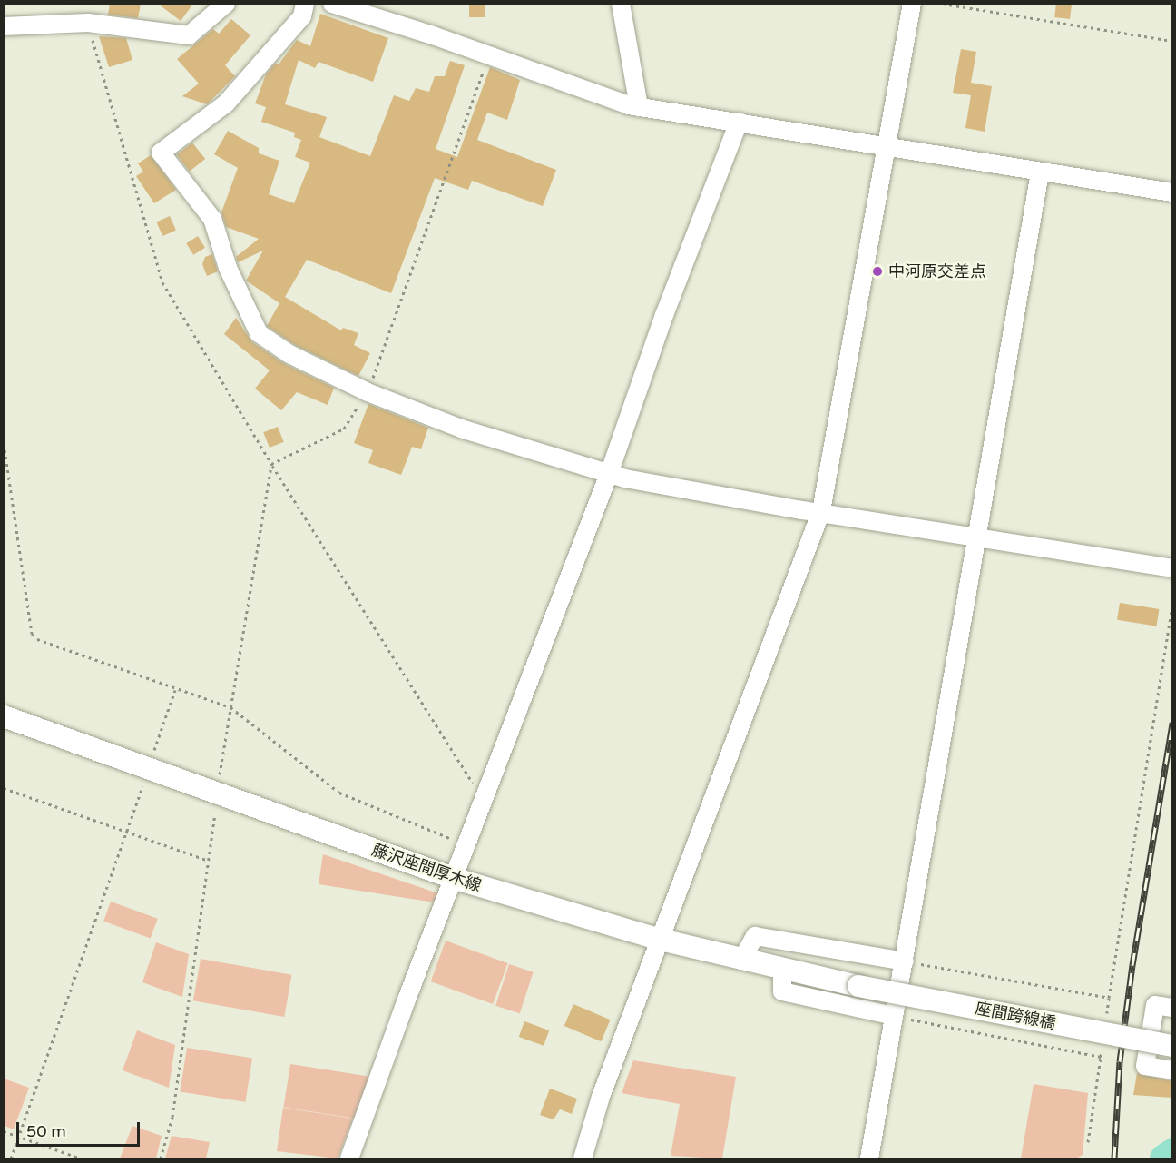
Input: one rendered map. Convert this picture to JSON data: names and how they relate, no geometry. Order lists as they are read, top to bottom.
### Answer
{
  "streets": {
    "main road": ["藤沢座間厚木線", "座間跨線橋"]
  },
  "crossings": [
    ["藤沢座間厚木線", "座間跨線橋"]
  ],
  "places": ["中河原交差点"],
  "scale_bar": "50 m"
}
